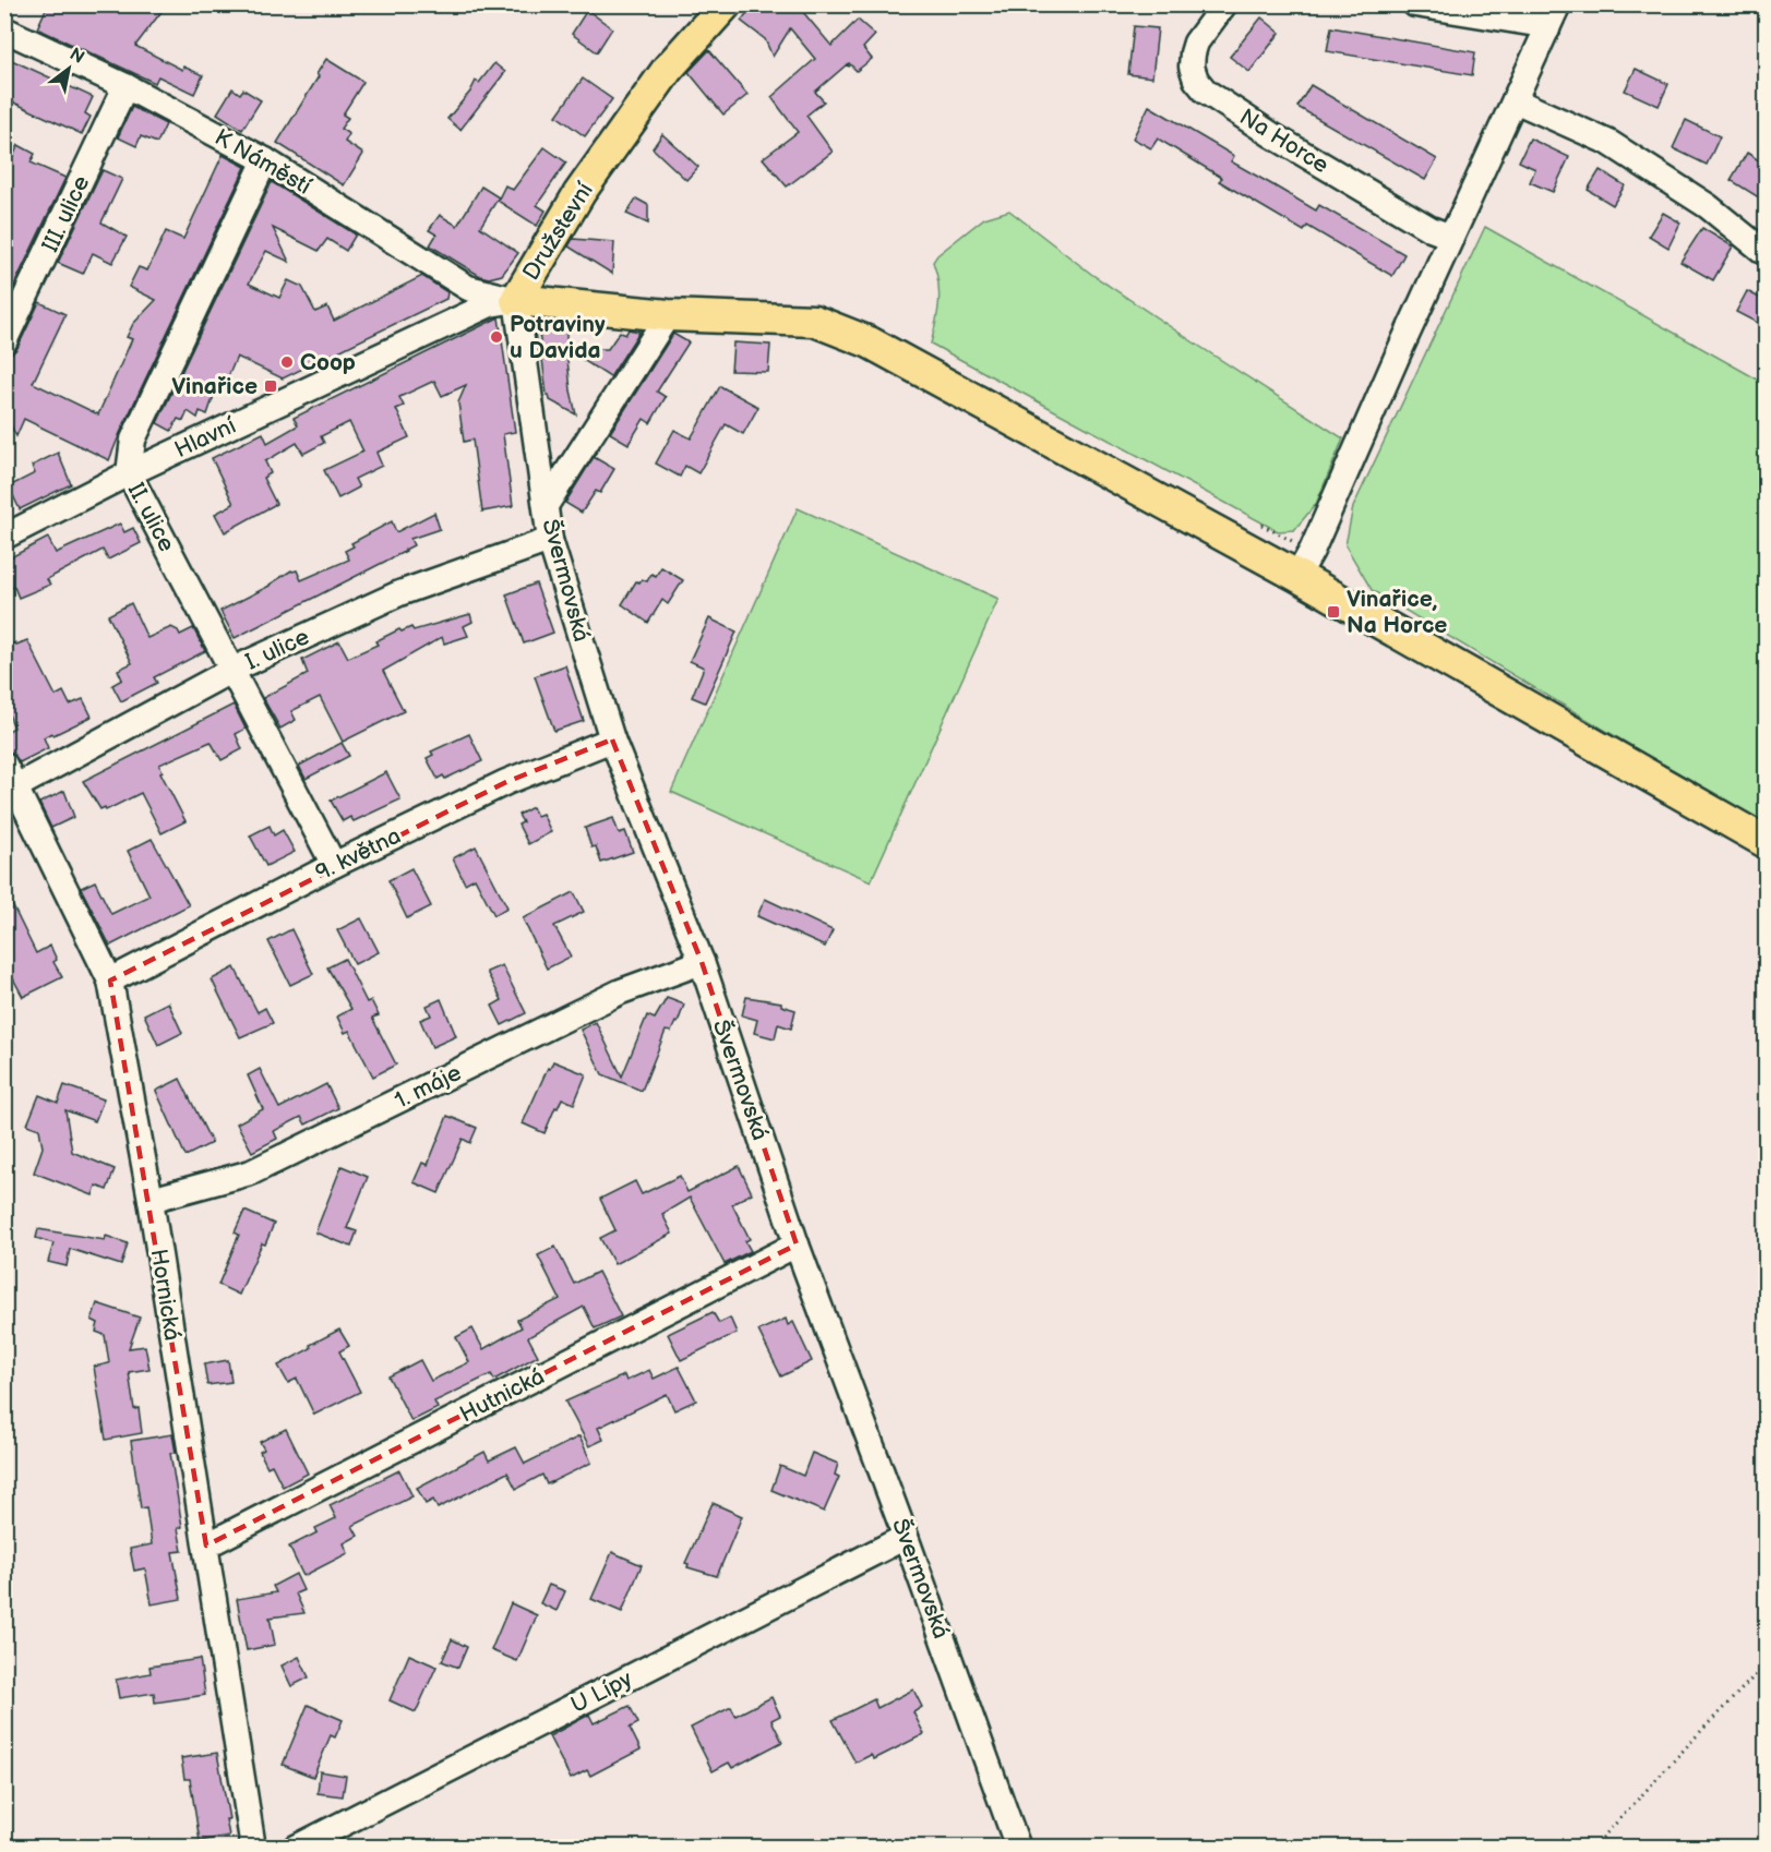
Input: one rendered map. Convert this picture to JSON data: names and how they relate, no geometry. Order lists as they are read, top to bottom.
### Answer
{
  "streets": {
    "main road": ["Družstevní"],
    "street": [
      "Na Horce",
      "K Náměstí",
      "III. ulice",
      "Hlavní",
      "II. ulice",
      "Švermovská",
      "I. ulice",
      "9. května",
      "1. máje",
      "Hornická",
      "Hutnická",
      "U Lípy"
    ]
  },
  "crossings": [
    ["K Náměstí", "III. ulice"],
    ["K Náměstí", "Družstevní"],
    ["K Náměstí", "Hlavní"],
    ["K Náměstí", "II. ulice"],
    ["K Náměstí", "Švermovská"],
    ["Družstevní", "Hlavní"],
    ["Družstevní", "Švermovská"],
    ["Hlavní", "II. ulice"],
    ["Hlavní", "Švermovská"],
    ["II. ulice", "I. ulice"],
    ["II. ulice", "9. května"],
    ["Švermovská", "I. ulice"],
    ["Švermovská", "9. května"],
    ["Švermovská", "1. máje"],
    ["Švermovská", "Hutnická"],
    ["Švermovská", "U Lípy"],
    ["I. ulice", "Hornická"],
    ["9. května", "Hornická"],
    ["1. máje", "Hornická"],
    ["Hornická", "Hutnická"]
  ],
  "places": {
    "other": ["Potraviny u Davida", "Coop"],
    "transit": ["Vinařice", "Vinařice, Na Horce"]
  },
  "north": "top right"
}
